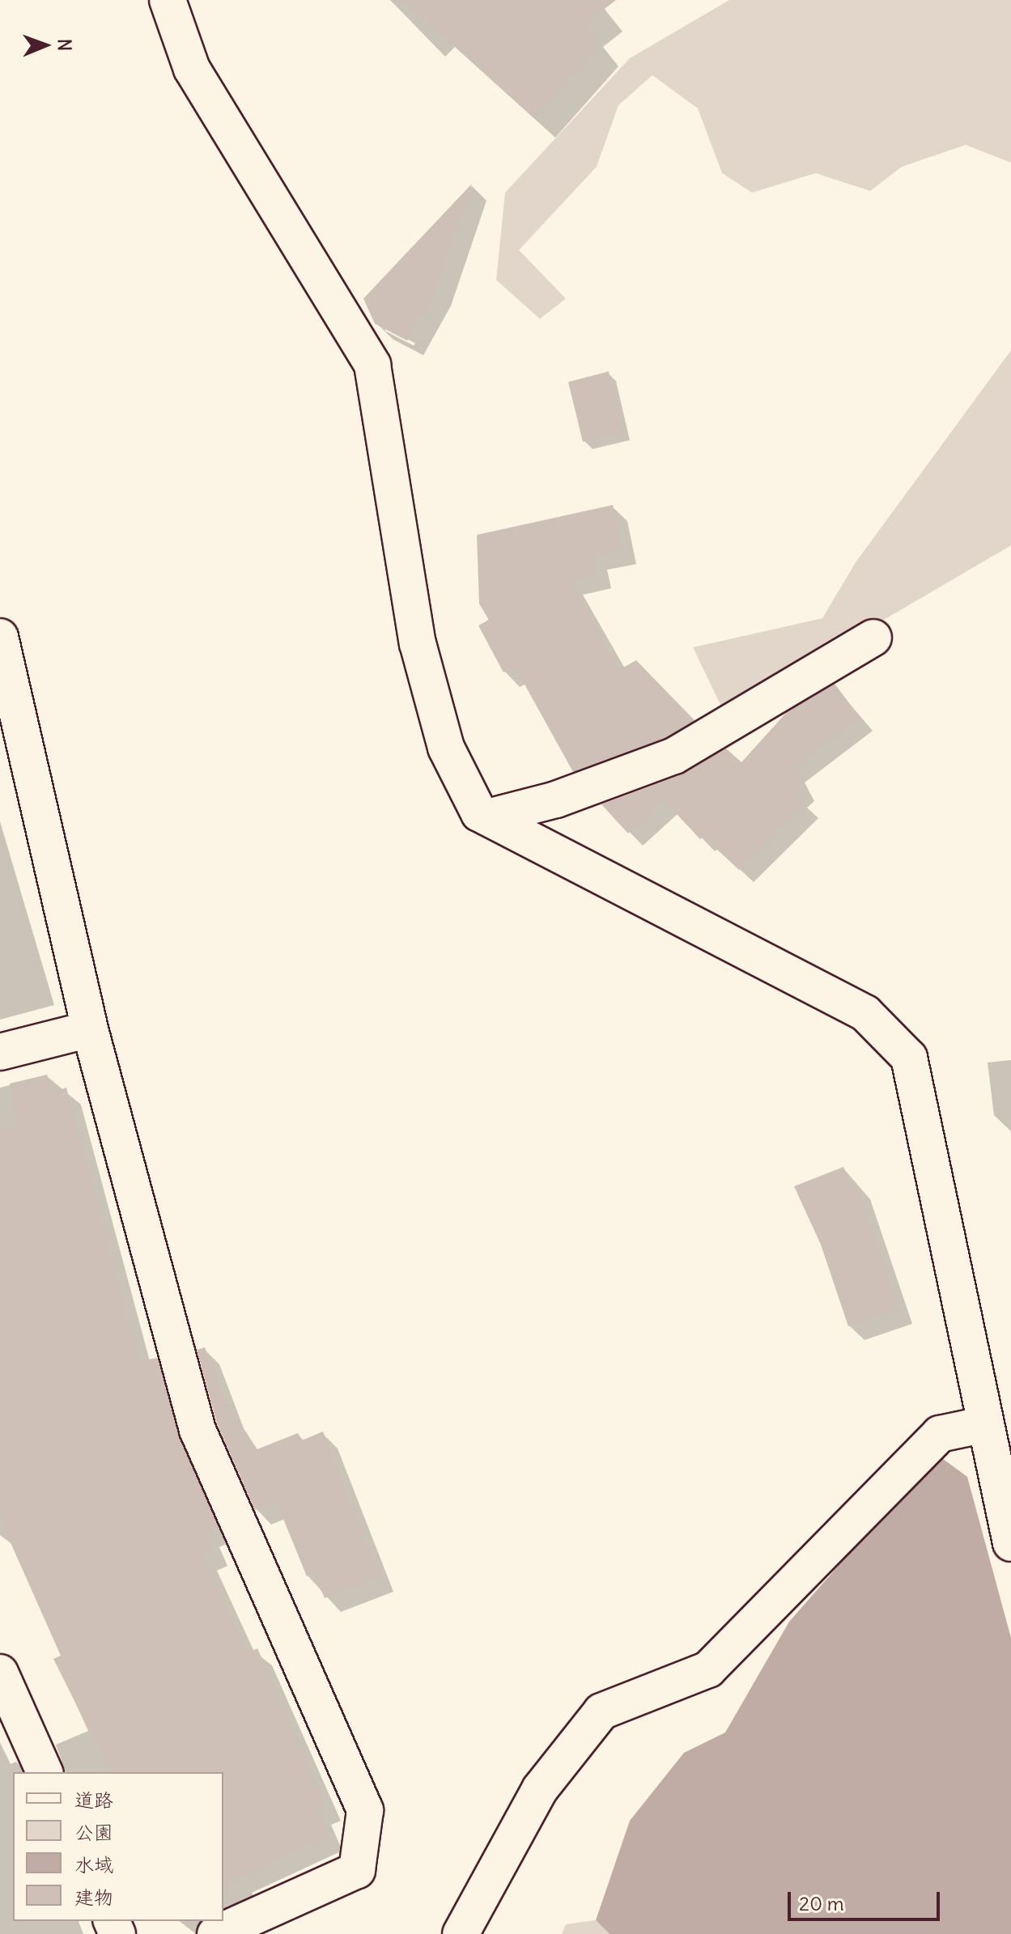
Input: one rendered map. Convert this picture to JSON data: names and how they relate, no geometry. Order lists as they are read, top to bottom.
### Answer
{
  "legend": [
    "道路",
    "公園",
    "水域",
    "建物"
  ],
  "scale_bar": "20 m",
  "north": "right"
}
